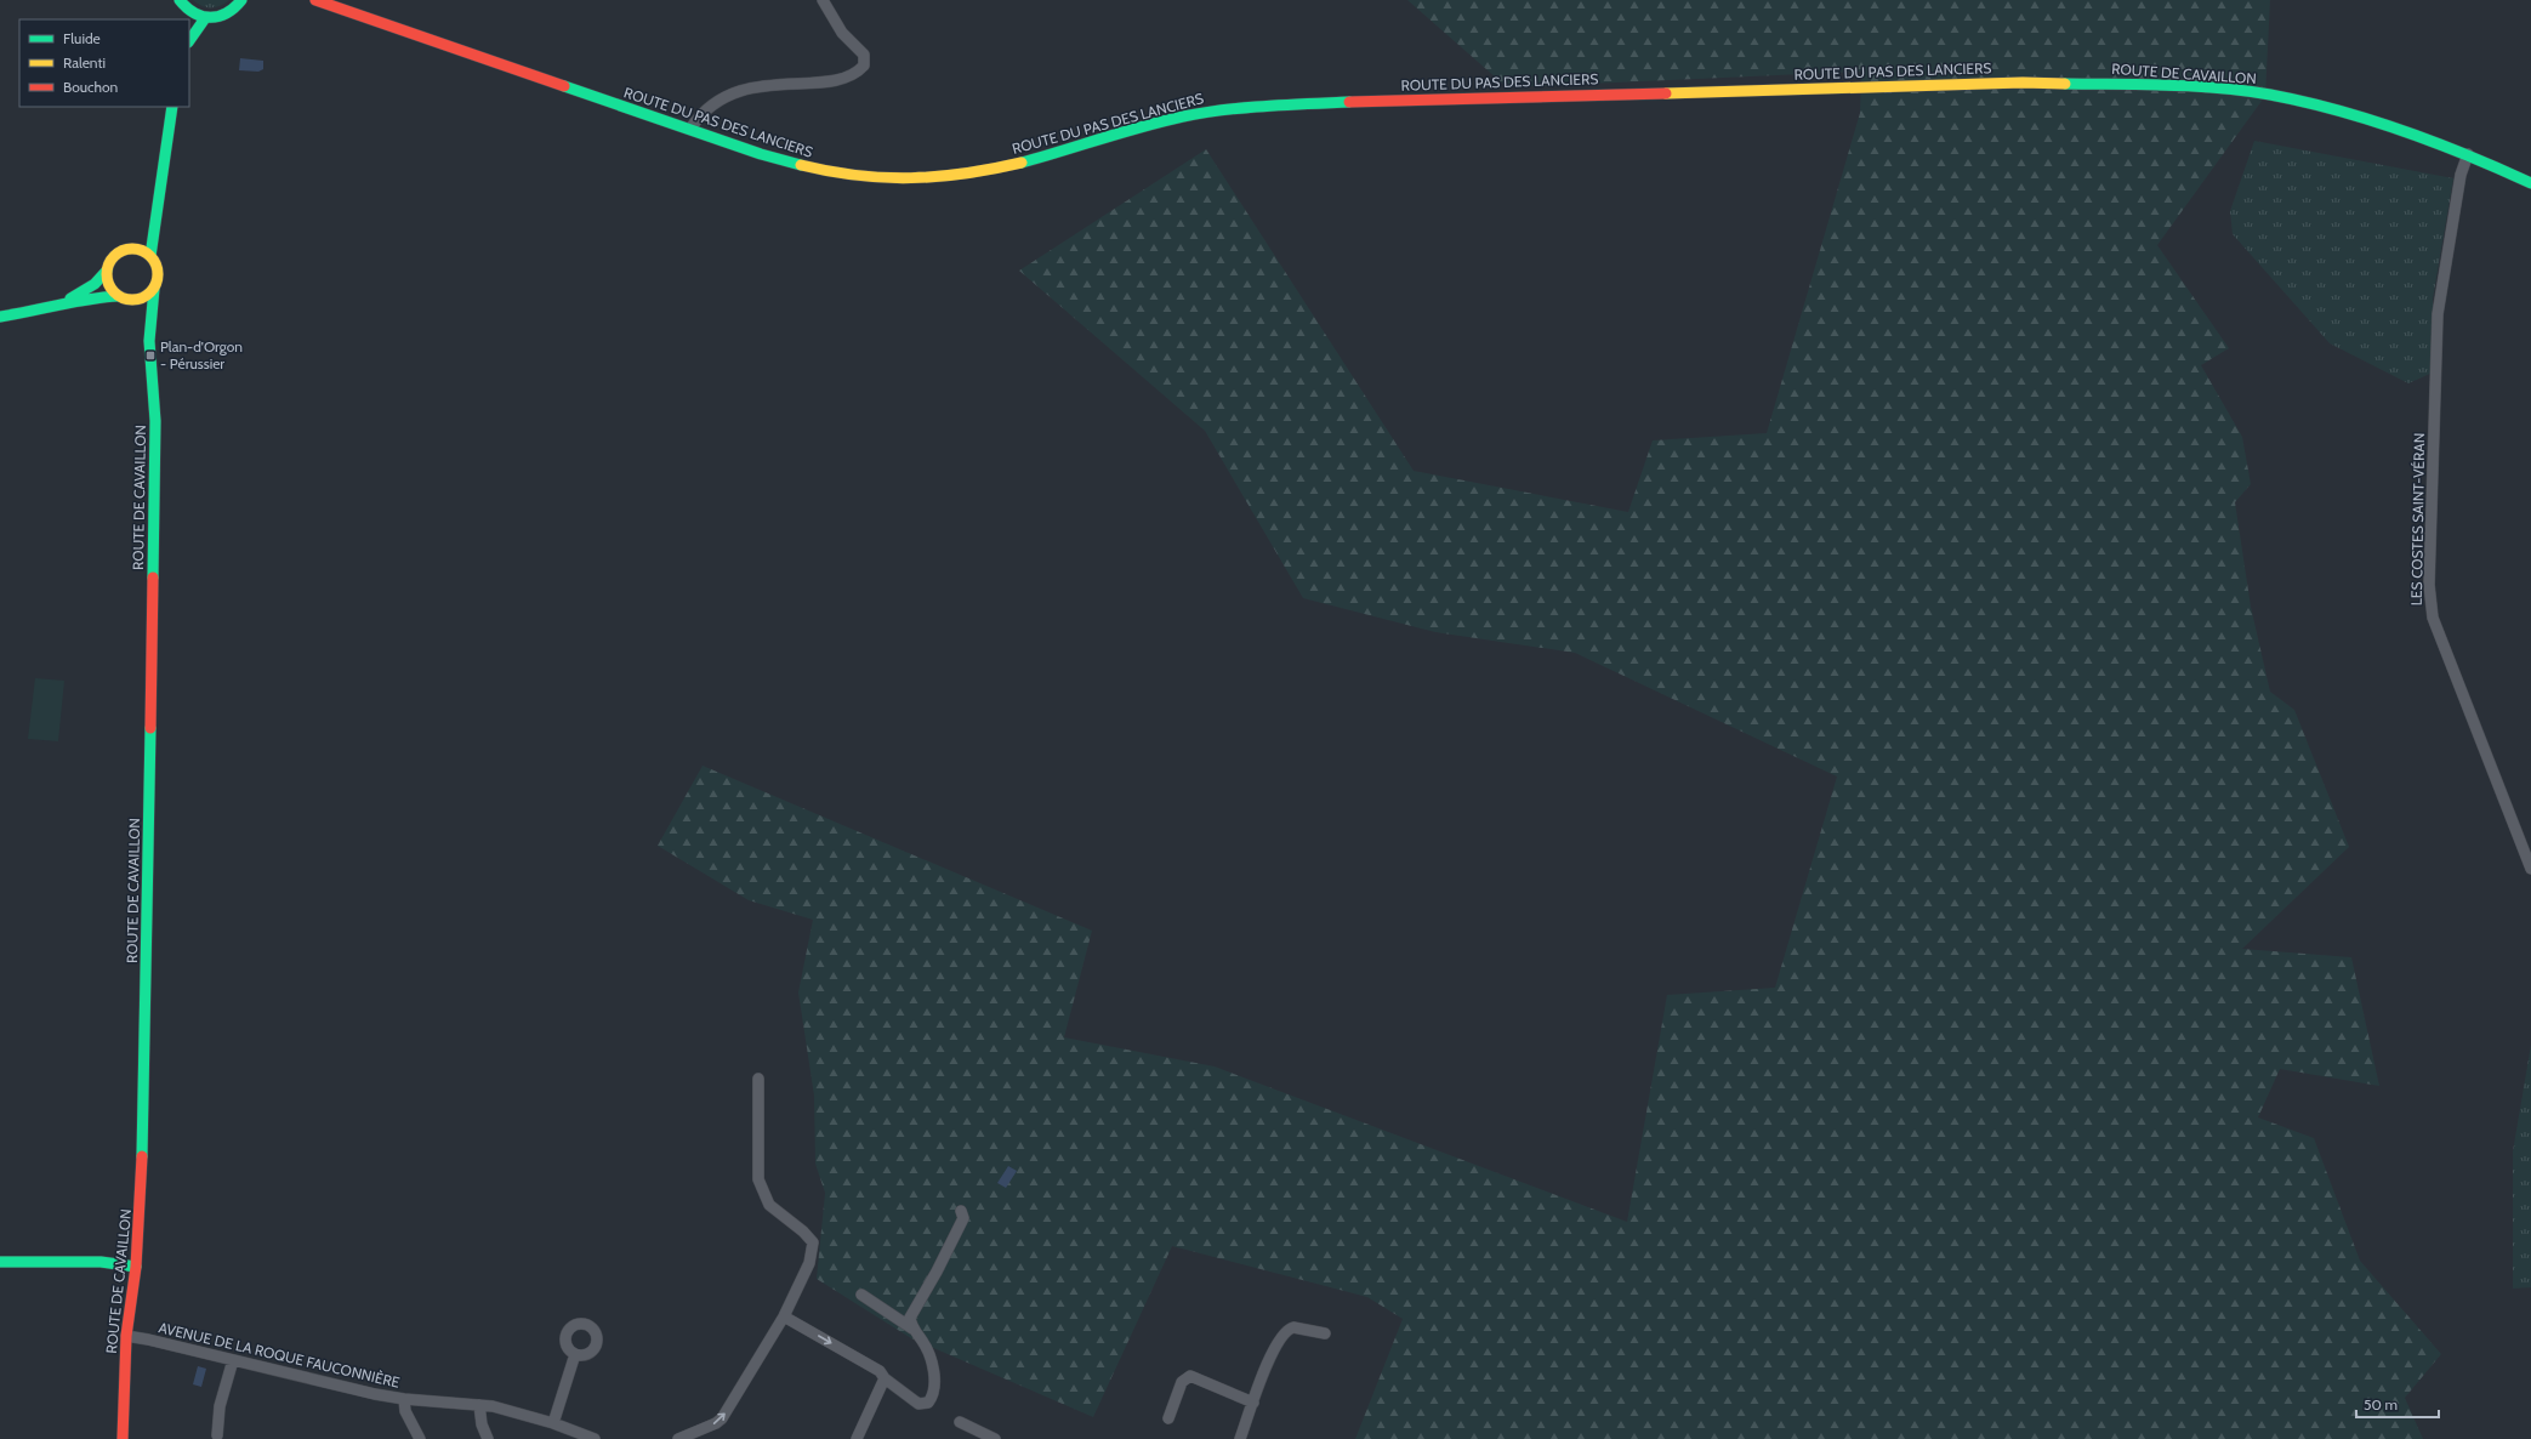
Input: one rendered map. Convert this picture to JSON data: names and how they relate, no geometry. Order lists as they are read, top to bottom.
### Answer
{
  "streets": {
    "main road": ["ROUTE DU PAS DES LANCIERS", "ROUTE DE CAVAILLON"],
    "street": ["LES COSTES SAINT-VÉRAN", "AVENUE DE LA ROQUE FAUCONNIÈRE"]
  },
  "crossings": [
    ["ROUTE DU PAS DES LANCIERS", "ROUTE DE CAVAILLON"],
    ["ROUTE DE CAVAILLON", "LES COSTES SAINT-VÉRAN"],
    ["ROUTE DE CAVAILLON", "AVENUE DE LA ROQUE FAUCONNIÈRE"]
  ],
  "places": {
    "transit": ["Plan-d'Orgon - Pérussier"]
  },
  "legend": ["Fluide", "Ralenti", "Bouchon"],
  "scale_bar": "50 m"
}
